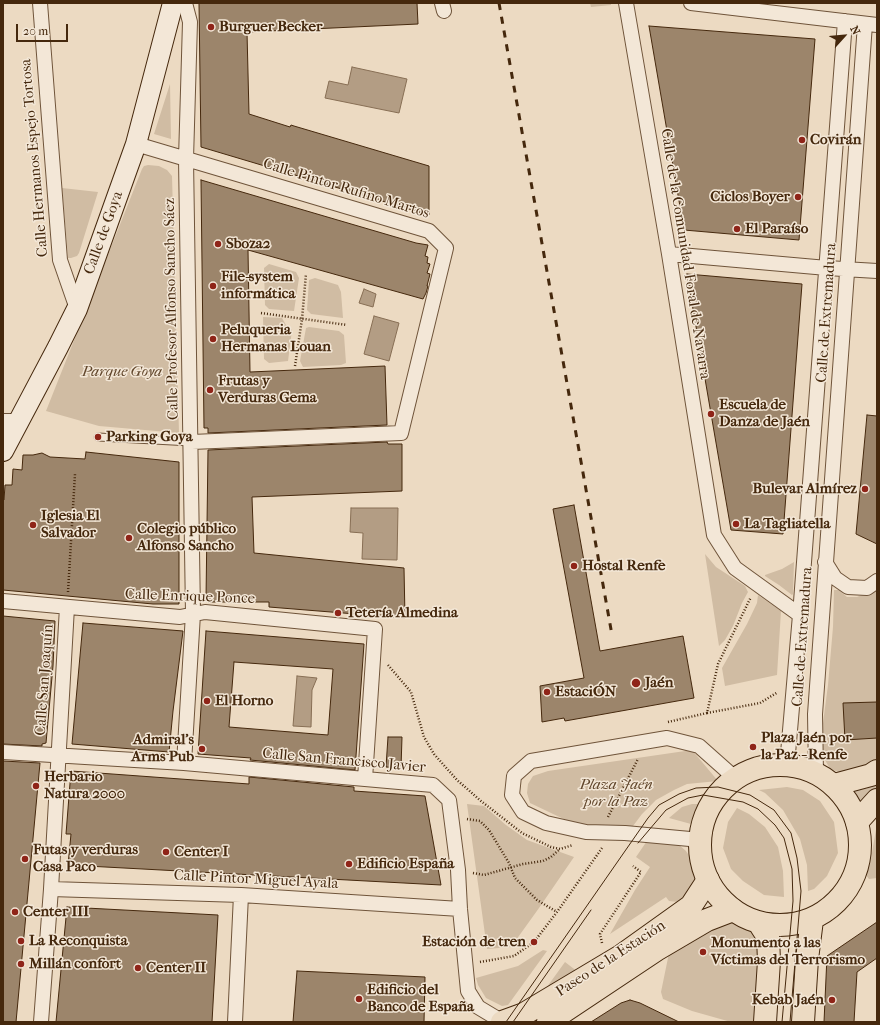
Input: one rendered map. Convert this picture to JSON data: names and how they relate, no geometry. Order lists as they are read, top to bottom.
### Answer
{
  "streets": {
    "main road": ["Paseo de la Estación"],
    "street": [
      "Calle Hermanos Espejo Tortosa",
      "Calle Pintor Rufino Martos",
      "Calle de Goya",
      "Calle de la Comunidad Foral de Navarra",
      "Calle Profesor Alfonso Sancho Sáez",
      "Calle de Extremadura",
      "Calle Enrique Ponce",
      "Calle San Joaquín",
      "Calle San Francisco Javier",
      "Calle Pintor Miguel Ayala"
    ]
  },
  "crossings": [
    ["Calle Hermanos Espejo Tortosa", "Calle de Goya"],
    ["Calle Pintor Rufino Martos", "Calle Profesor Alfonso Sancho Sáez"],
    ["Calle de la Comunidad Foral de Navarra", "Calle de Extremadura"],
    ["Calle Profesor Alfonso Sancho Sáez", "Calle Enrique Ponce"],
    ["Calle Profesor Alfonso Sancho Sáez", "Calle San Francisco Javier"],
    ["Calle Enrique Ponce", "Calle San Joaquín"],
    ["Calle San Joaquín", "Calle San Francisco Javier"],
    ["Calle San Joaquín", "Calle Pintor Miguel Ayala"],
    ["Calle San Francisco Javier", "Calle Pintor Miguel Ayala"],
    ["Calle San Francisco Javier", "Paseo de la Estación"]
  ],
  "parks": ["Parque Goya", "Plaza Jaén por la Paz"],
  "places": [
    "Burguer Becker",
    "Covirán",
    "Ciclos Boyer",
    "El Paraíso",
    "Sboza2",
    "File-system informática",
    "Peluqueria Hermanas Louan",
    "Frutas y Verduras Gema",
    "Escuela de Danza de Jaén",
    "Parking Goya",
    "Bulevar Almírez",
    "La Tagliatella",
    "Iglesia El Salvador",
    "Colegio público Alfonso Sancho",
    "Hostal Renfe",
    "Tetería Almedina",
    "Jaén",
    "EstaciÓN",
    "El Horno",
    "Plaza Jaén por la Paz - Renfe",
    "Admiral's Arms Pub",
    "Herbario Natura 2000",
    "Center I",
    "Futas y verduras Casa Paco",
    "Edificio España",
    "Center III",
    "La Reconquista",
    "Estación de tren",
    "Monumento a las Víctimas del Terrorismo",
    "Millán confort",
    "Center II",
    "Edificio del Banco de España",
    "Kebab Jaén"
  ],
  "scale_bar": "20 m",
  "north": "top right"
}
